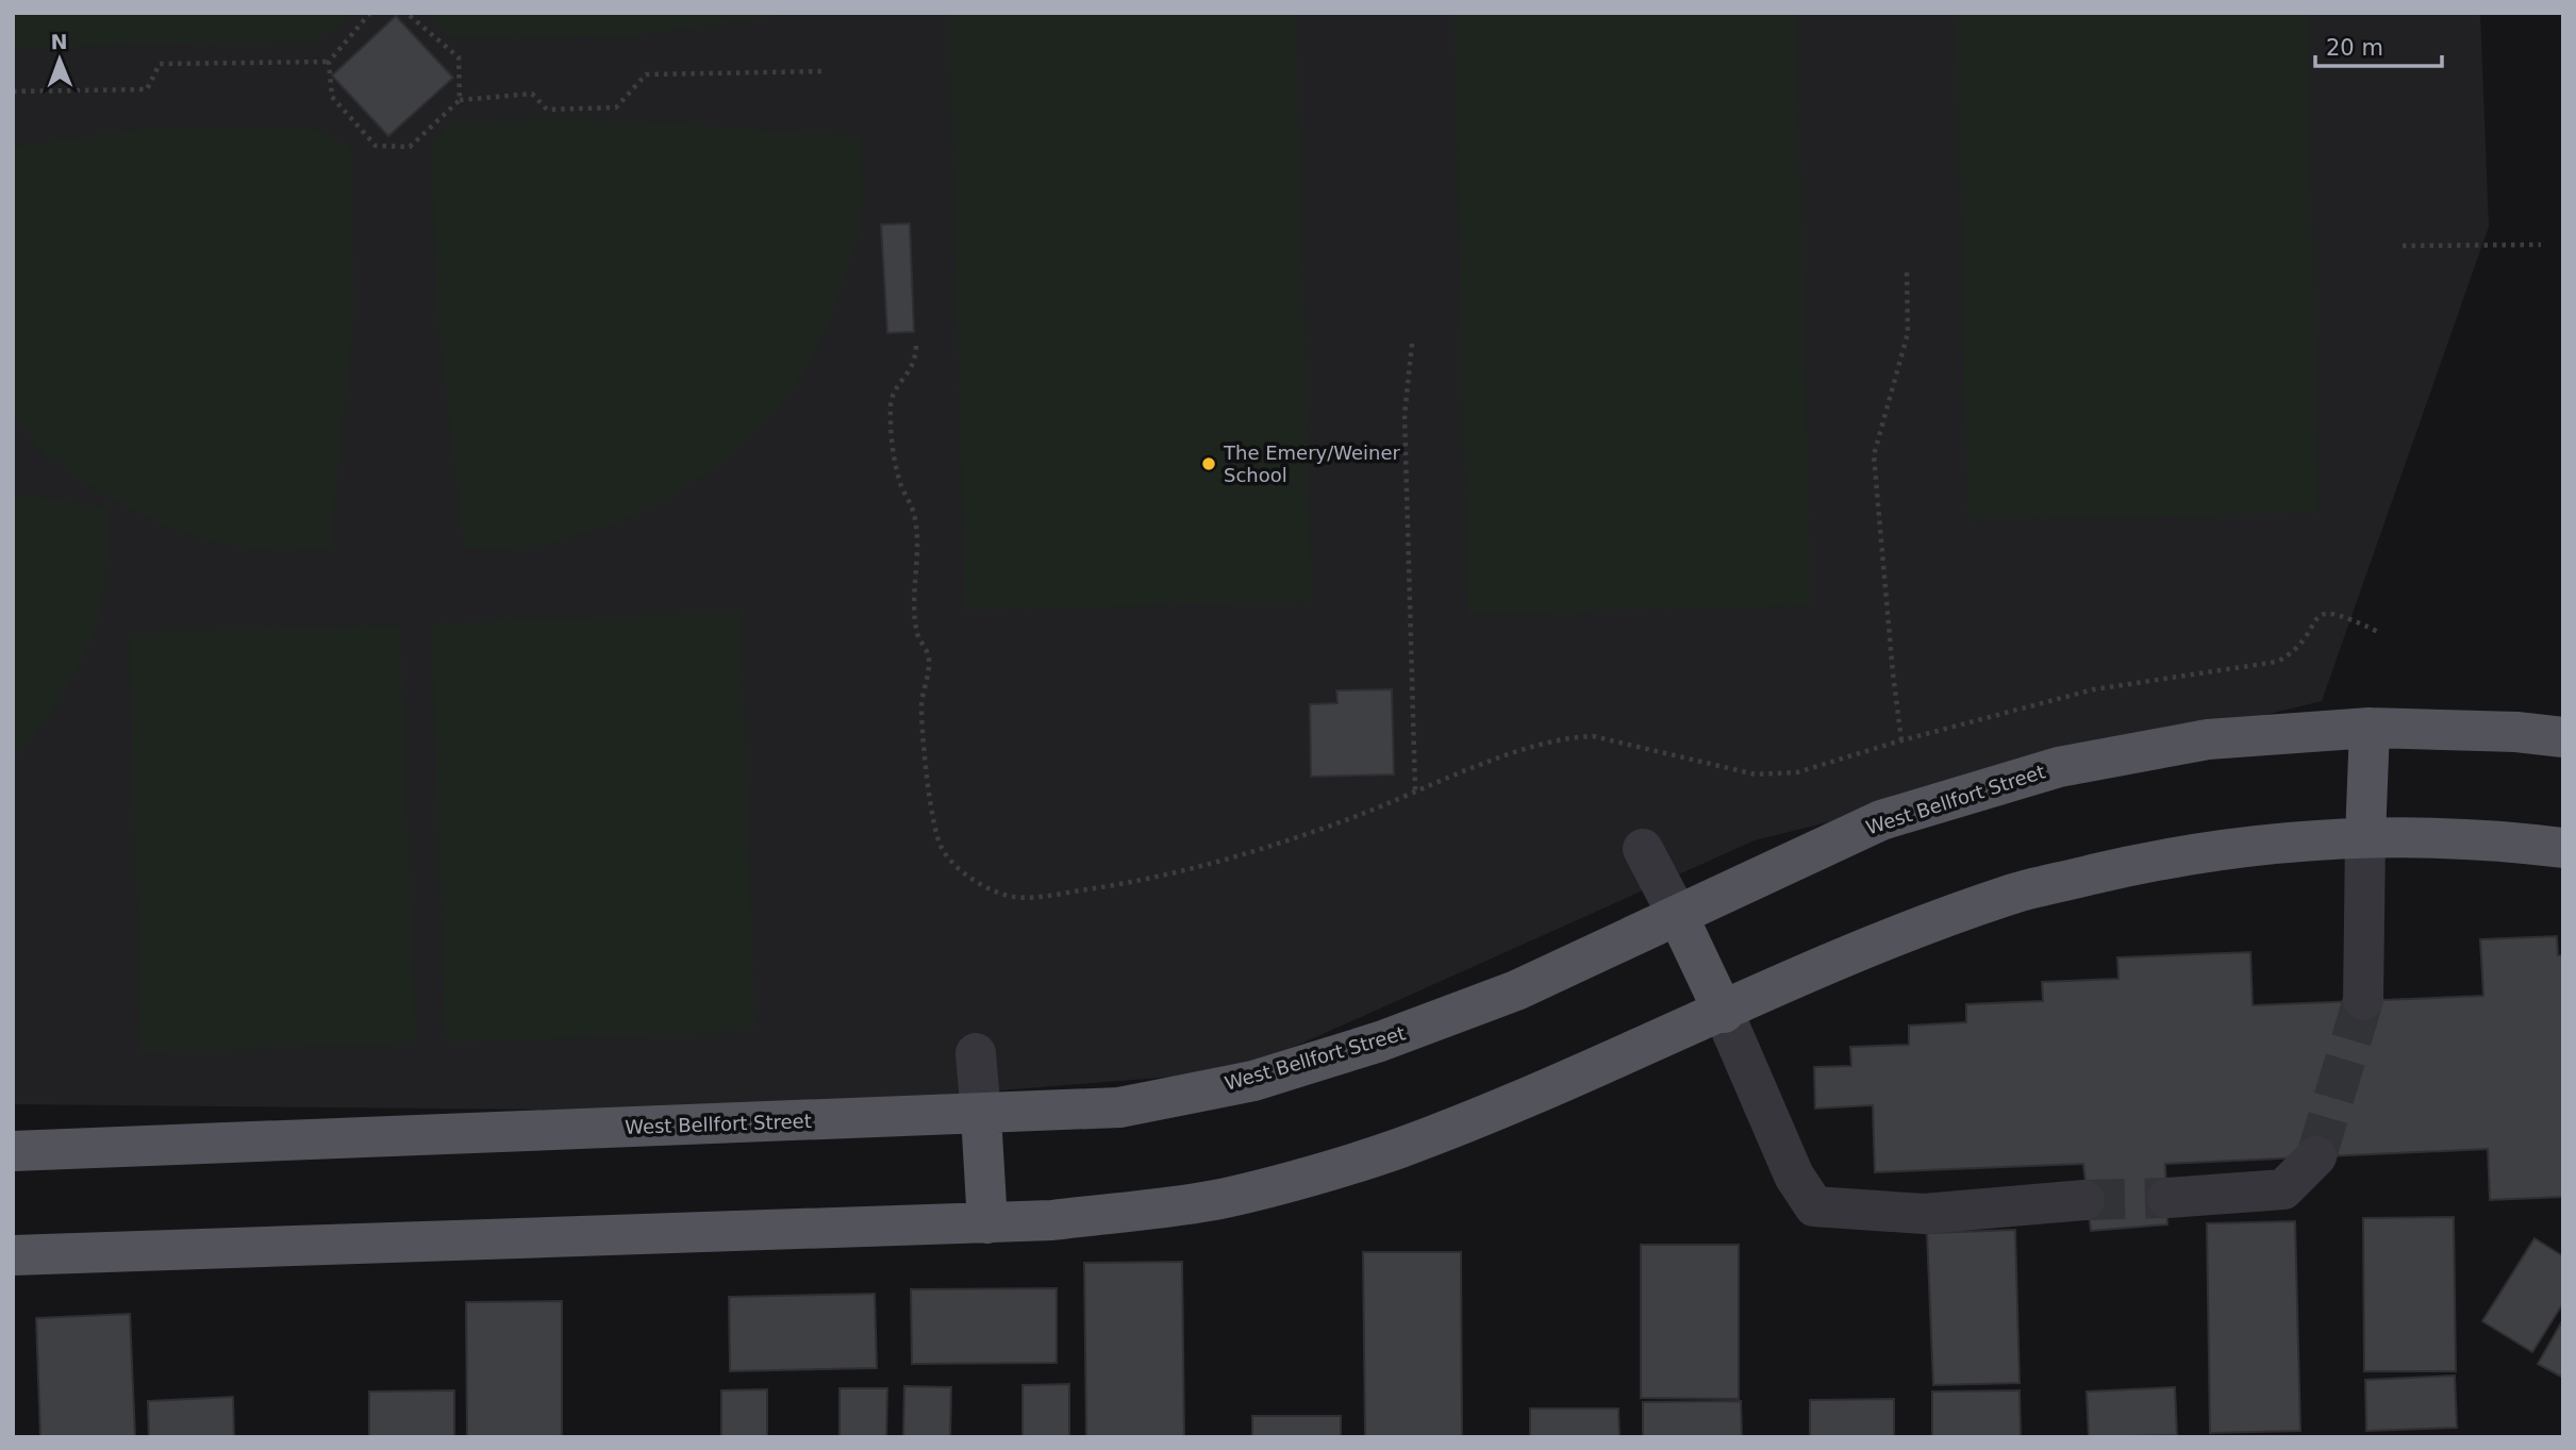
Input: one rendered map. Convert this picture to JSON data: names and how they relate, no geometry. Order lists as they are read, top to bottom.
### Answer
{
  "streets": {
    "main road": ["West Bellfort Street"]
  },
  "places": ["The Emery/Weiner School"],
  "scale_bar": "20 m",
  "north": "top"
}
